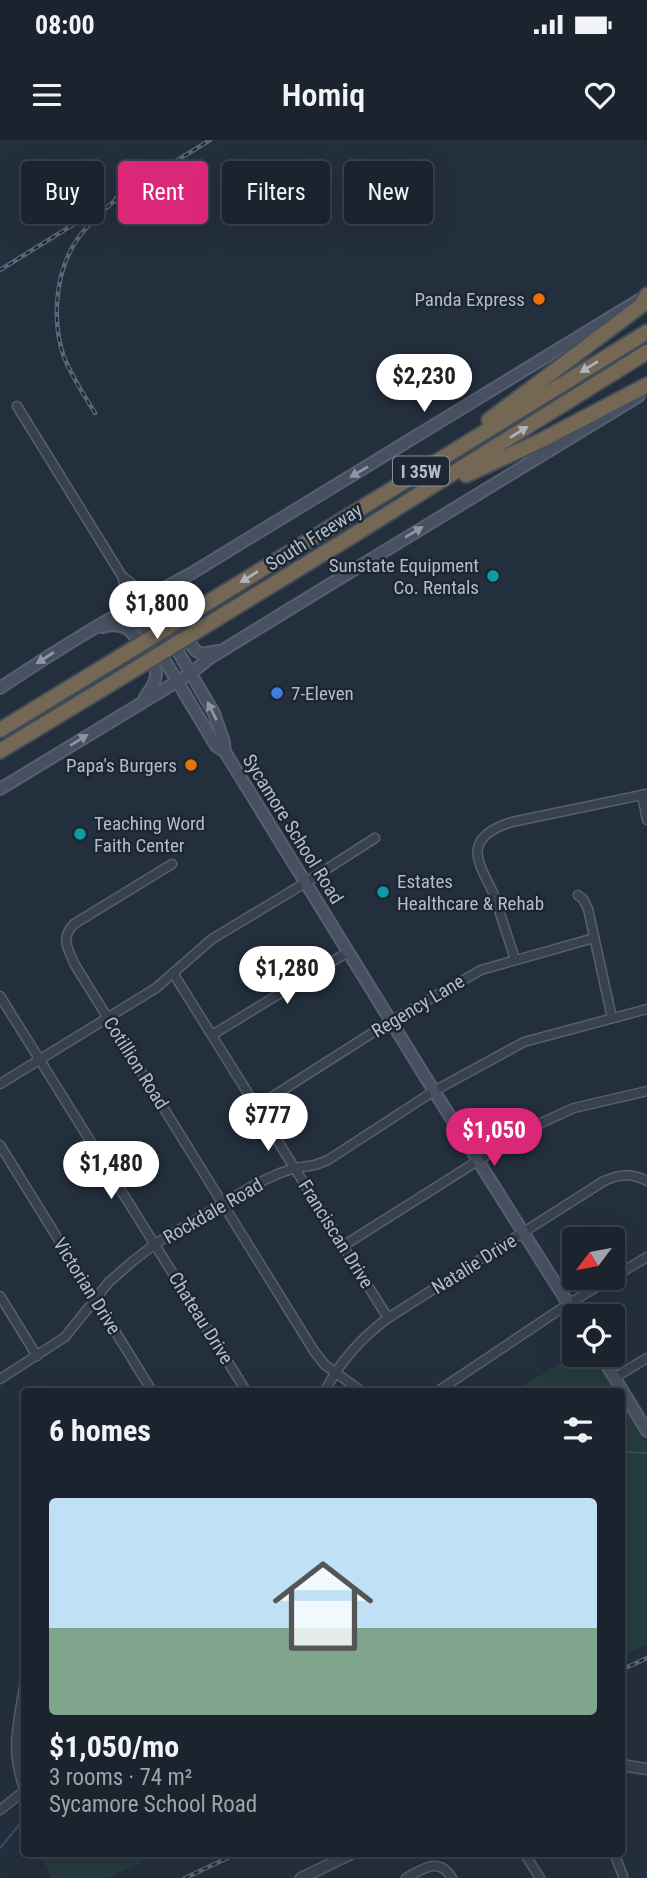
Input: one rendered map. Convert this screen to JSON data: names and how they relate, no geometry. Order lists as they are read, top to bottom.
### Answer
{
  "streets": {
    "highway": ["I 35W", "South Freeway"],
    "main road": ["Sycamore School Road"],
    "street": [
      "Regency Lane",
      "Cotillion Road",
      "Rockdale Road",
      "Franciscan Drive",
      "Natalie Drive",
      "Victorian Drive",
      "Chateau Drive"
    ]
  },
  "crossings": [
    ["South Freeway", "Sycamore School Road"],
    ["Sycamore School Road", "Regency Lane"],
    ["Sycamore School Road", "Rockdale Road"],
    ["Sycamore School Road", "Natalie Drive"],
    ["Regency Lane", "Franciscan Drive"],
    ["Cotillion Road", "Rockdale Road"],
    ["Cotillion Road", "Natalie Drive"],
    ["Rockdale Road", "Franciscan Drive"],
    ["Rockdale Road", "Victorian Drive"],
    ["Rockdale Road", "Chateau Drive"],
    ["Franciscan Drive", "Natalie Drive"]
  ],
  "places": [
    "Panda Express",
    "Sunstate Equipment Co. Rentals",
    "7-Eleven",
    "Papa's Burgers",
    "Teaching Word Faith Center",
    "Estates Healthcare & Rehab"
  ],
  "north": "bottom left",
  "page": {
    "status": "08:00",
    "header": "Homiq",
    "chip": [
      "Buy",
      "Rent",
      "Filters",
      "New"
    ],
    "price": [
      "$2,230",
      "$1,800",
      "$1,280",
      "$777",
      "$1,050",
      "$1,480"
    ],
    "heading": "6 homes",
    "list": [
      {
        "name": "$1,050/mo",
        "note": "3 rooms · 74 m² · Sycamore School Road"
      }
    ]
  }
}
